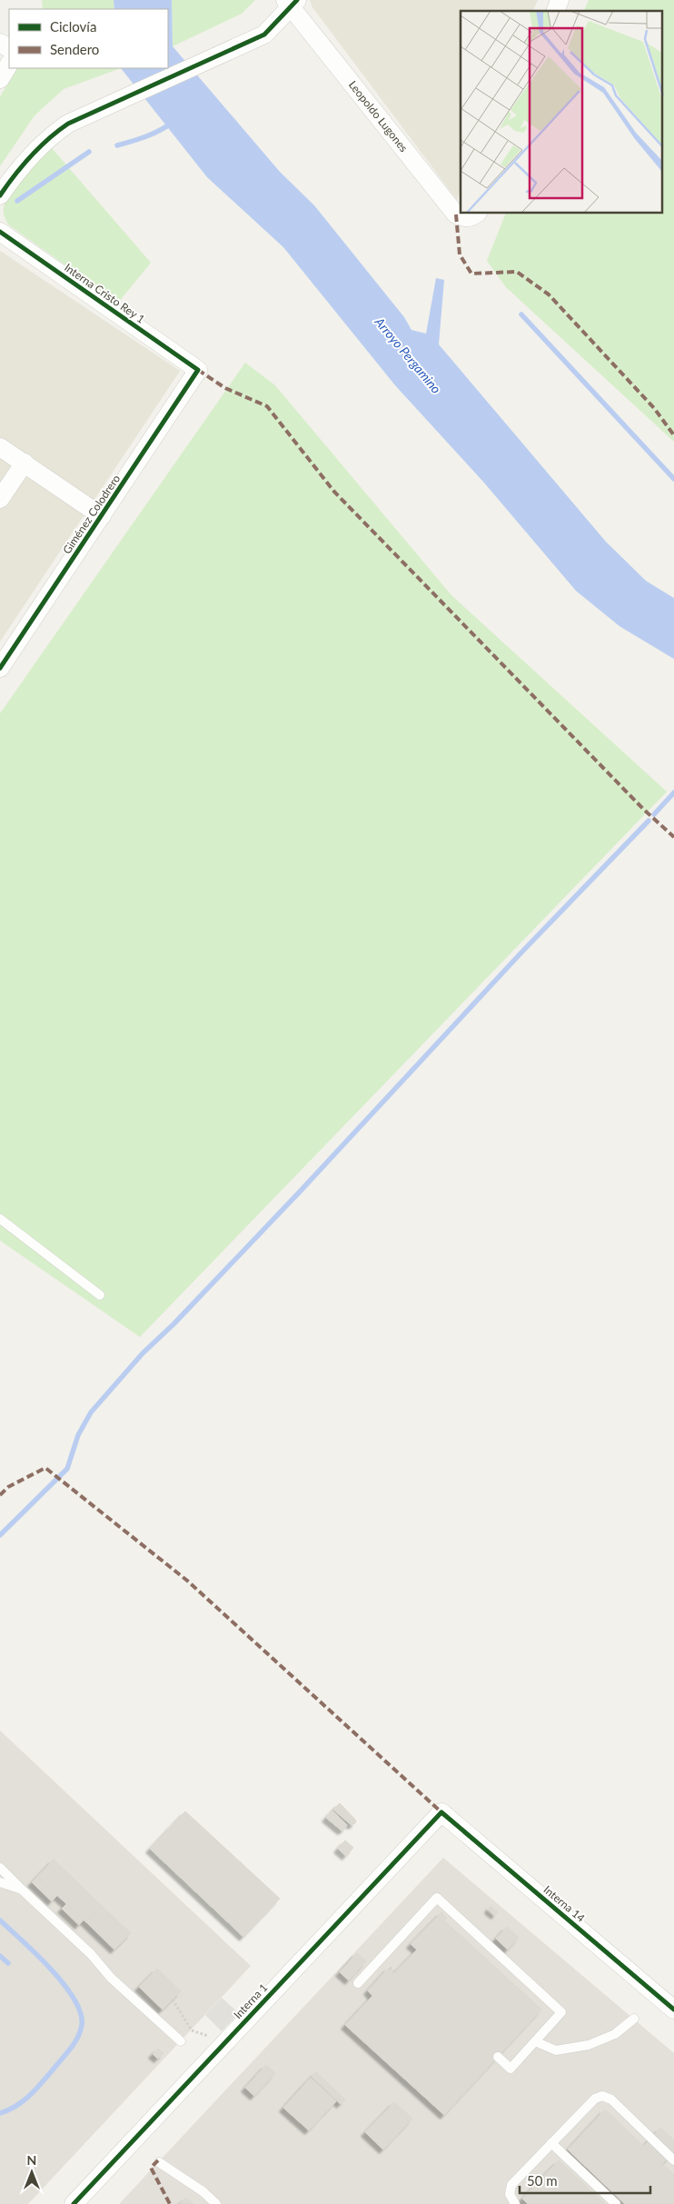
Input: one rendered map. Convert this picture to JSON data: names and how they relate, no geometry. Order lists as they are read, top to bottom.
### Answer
{
  "streets": {
    "street": [
      "Leopoldo Lugones",
      "Interna Cristo Rey 1",
      "Giménez Colodrero",
      "Interna 14",
      "Interna 1"
    ]
  },
  "crossings": [
    ["Interna Cristo Rey 1", "Giménez Colodrero"],
    ["Interna 14", "Interna 1"]
  ],
  "water": ["Arroyo Pergamino"],
  "legend": ["Ciclovía", "Sendero"],
  "scale_bar": "50 m",
  "north": "top"
}
